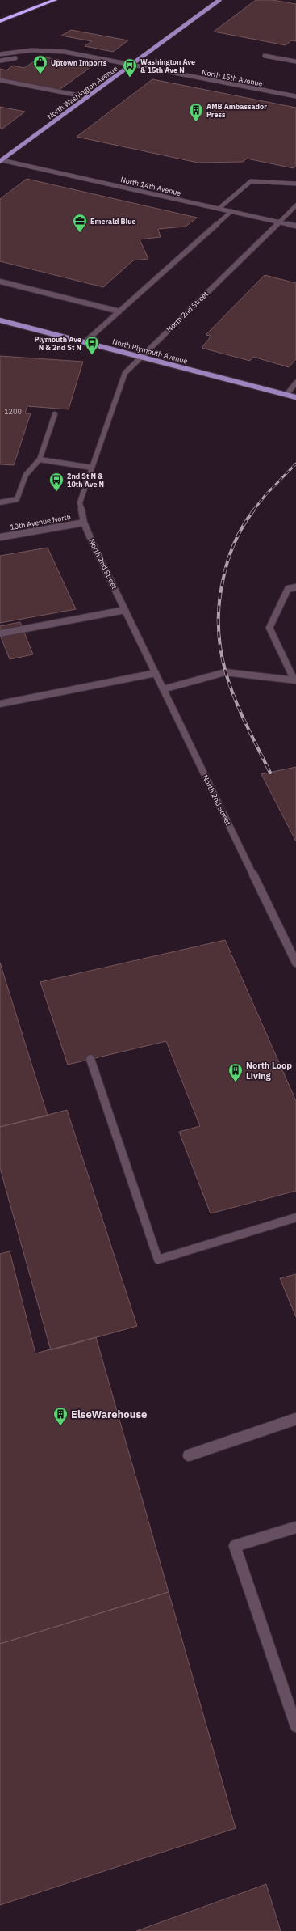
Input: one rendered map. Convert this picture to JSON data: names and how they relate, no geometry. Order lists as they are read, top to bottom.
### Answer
{
  "streets": {
    "main road": ["North Washington Avenue", "North Plymouth Avenue"],
    "street": [
      "North 15th Avenue",
      "North 14th Avenue",
      "North 2nd Street",
      "10th Avenue North"
    ]
  },
  "crossings": [
    ["North 15th Avenue", "North Washington Avenue"],
    ["North Washington Avenue", "North 14th Avenue"],
    ["North 14th Avenue", "North 2nd Street"],
    ["North 2nd Street", "North Plymouth Avenue"],
    ["North 2nd Street", "10th Avenue North"]
  ],
  "places": {
    "shop": ["Uptown Imports"],
    "bus stop": ["Washington Ave & 15th Ave N", "Plymouth Ave N & 2nd St N", "2nd St N & 10th Ave N"],
    "building": ["AMB Ambassador Press", "North Loop Living", "ElseWarehouse"],
    "office": ["Emerald Blue"]
  },
  "house_numbers": ["1200"]
}
